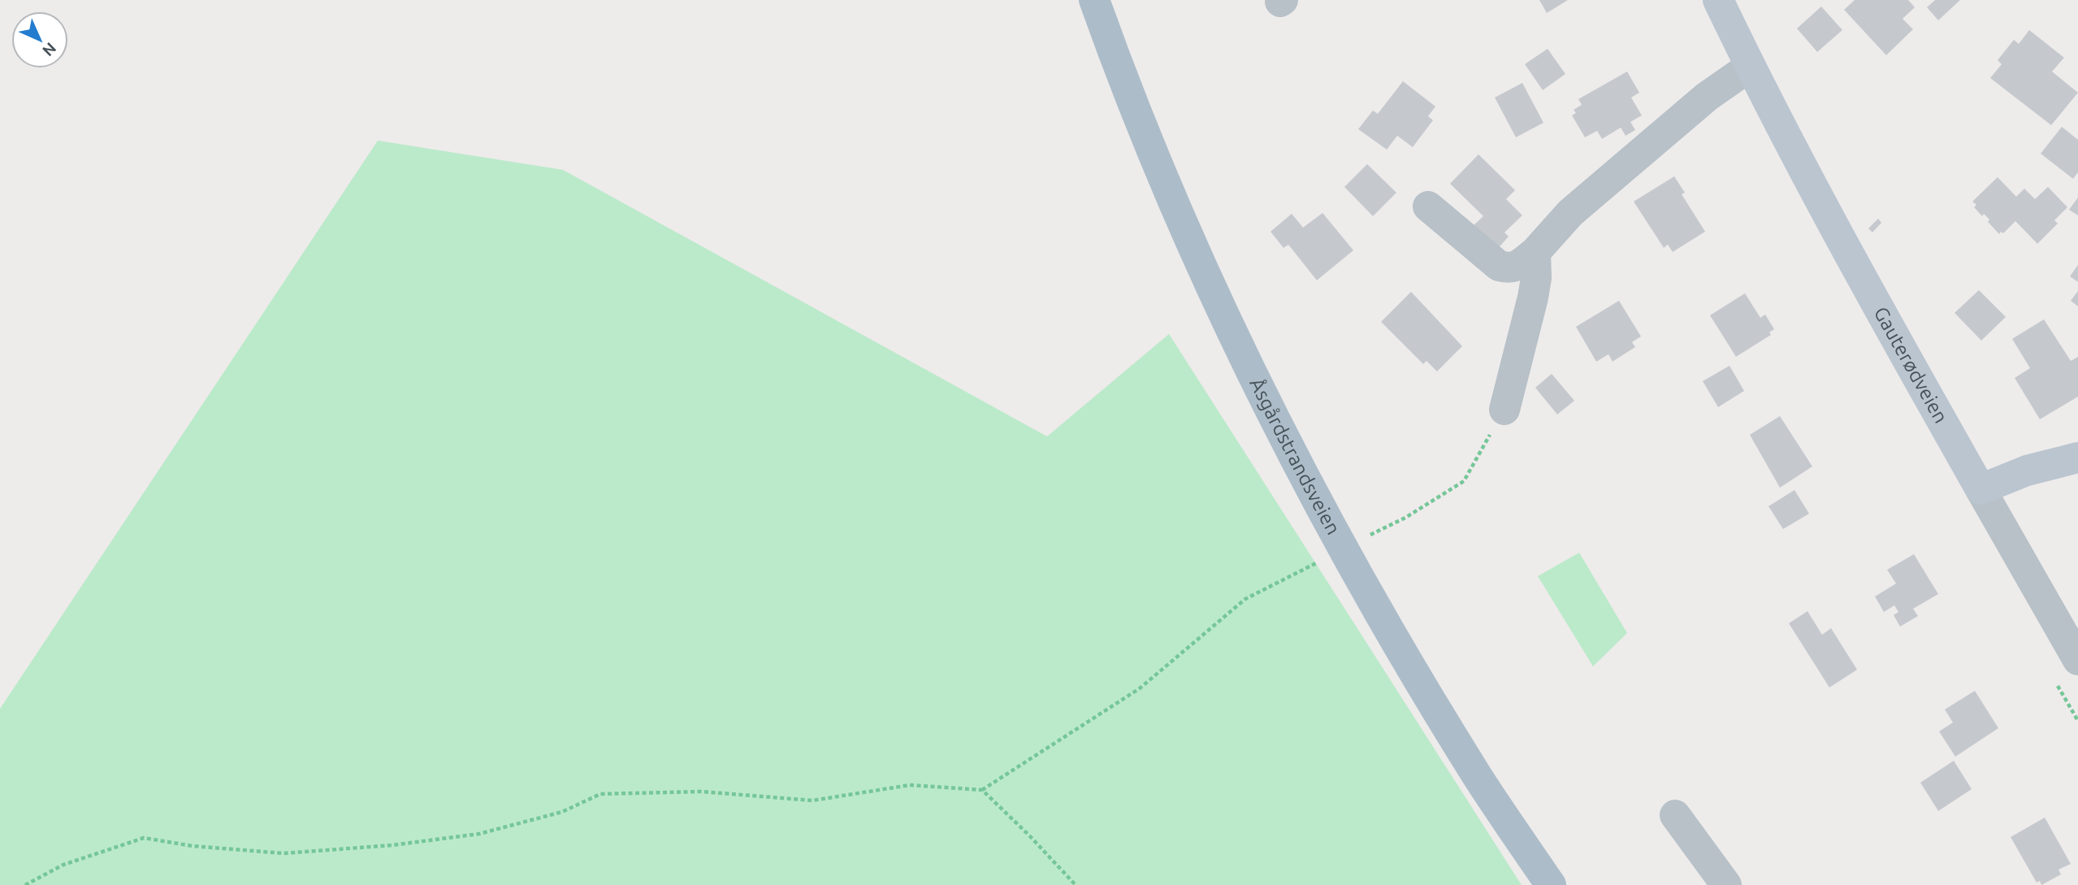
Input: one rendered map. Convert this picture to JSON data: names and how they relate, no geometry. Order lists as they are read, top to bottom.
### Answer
{
  "streets": {
    "main road": ["Gauterødveien", "Åsgårdstrandsveien"]
  },
  "north": "bottom right"
}
